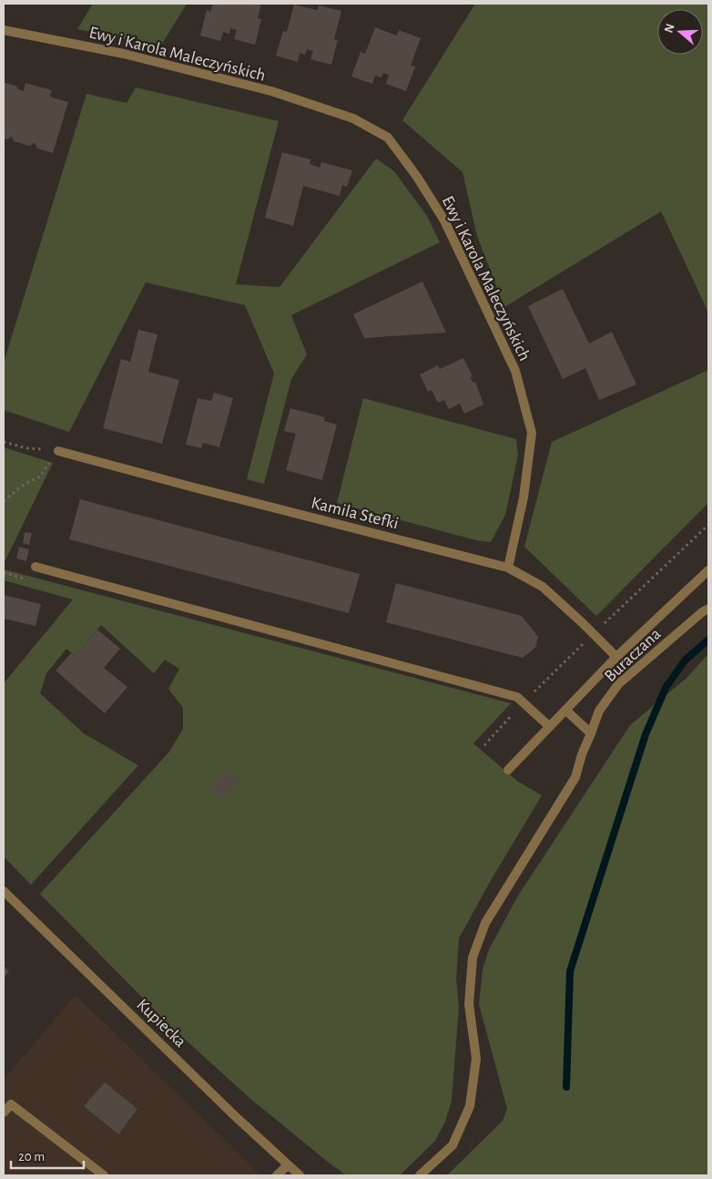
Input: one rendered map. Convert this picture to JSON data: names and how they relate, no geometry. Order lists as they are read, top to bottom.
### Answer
{
  "streets": {
    "street": [
      "Ewy i Karola Maleczyńskich",
      "Kamila Stefki",
      "Buraczana",
      "Kupiecka"
    ]
  },
  "crossings": [
    ["Ewy i Karola Maleczyńskich", "Kamila Stefki"]
  ],
  "scale_bar": "20 m",
  "north": "left"
}
